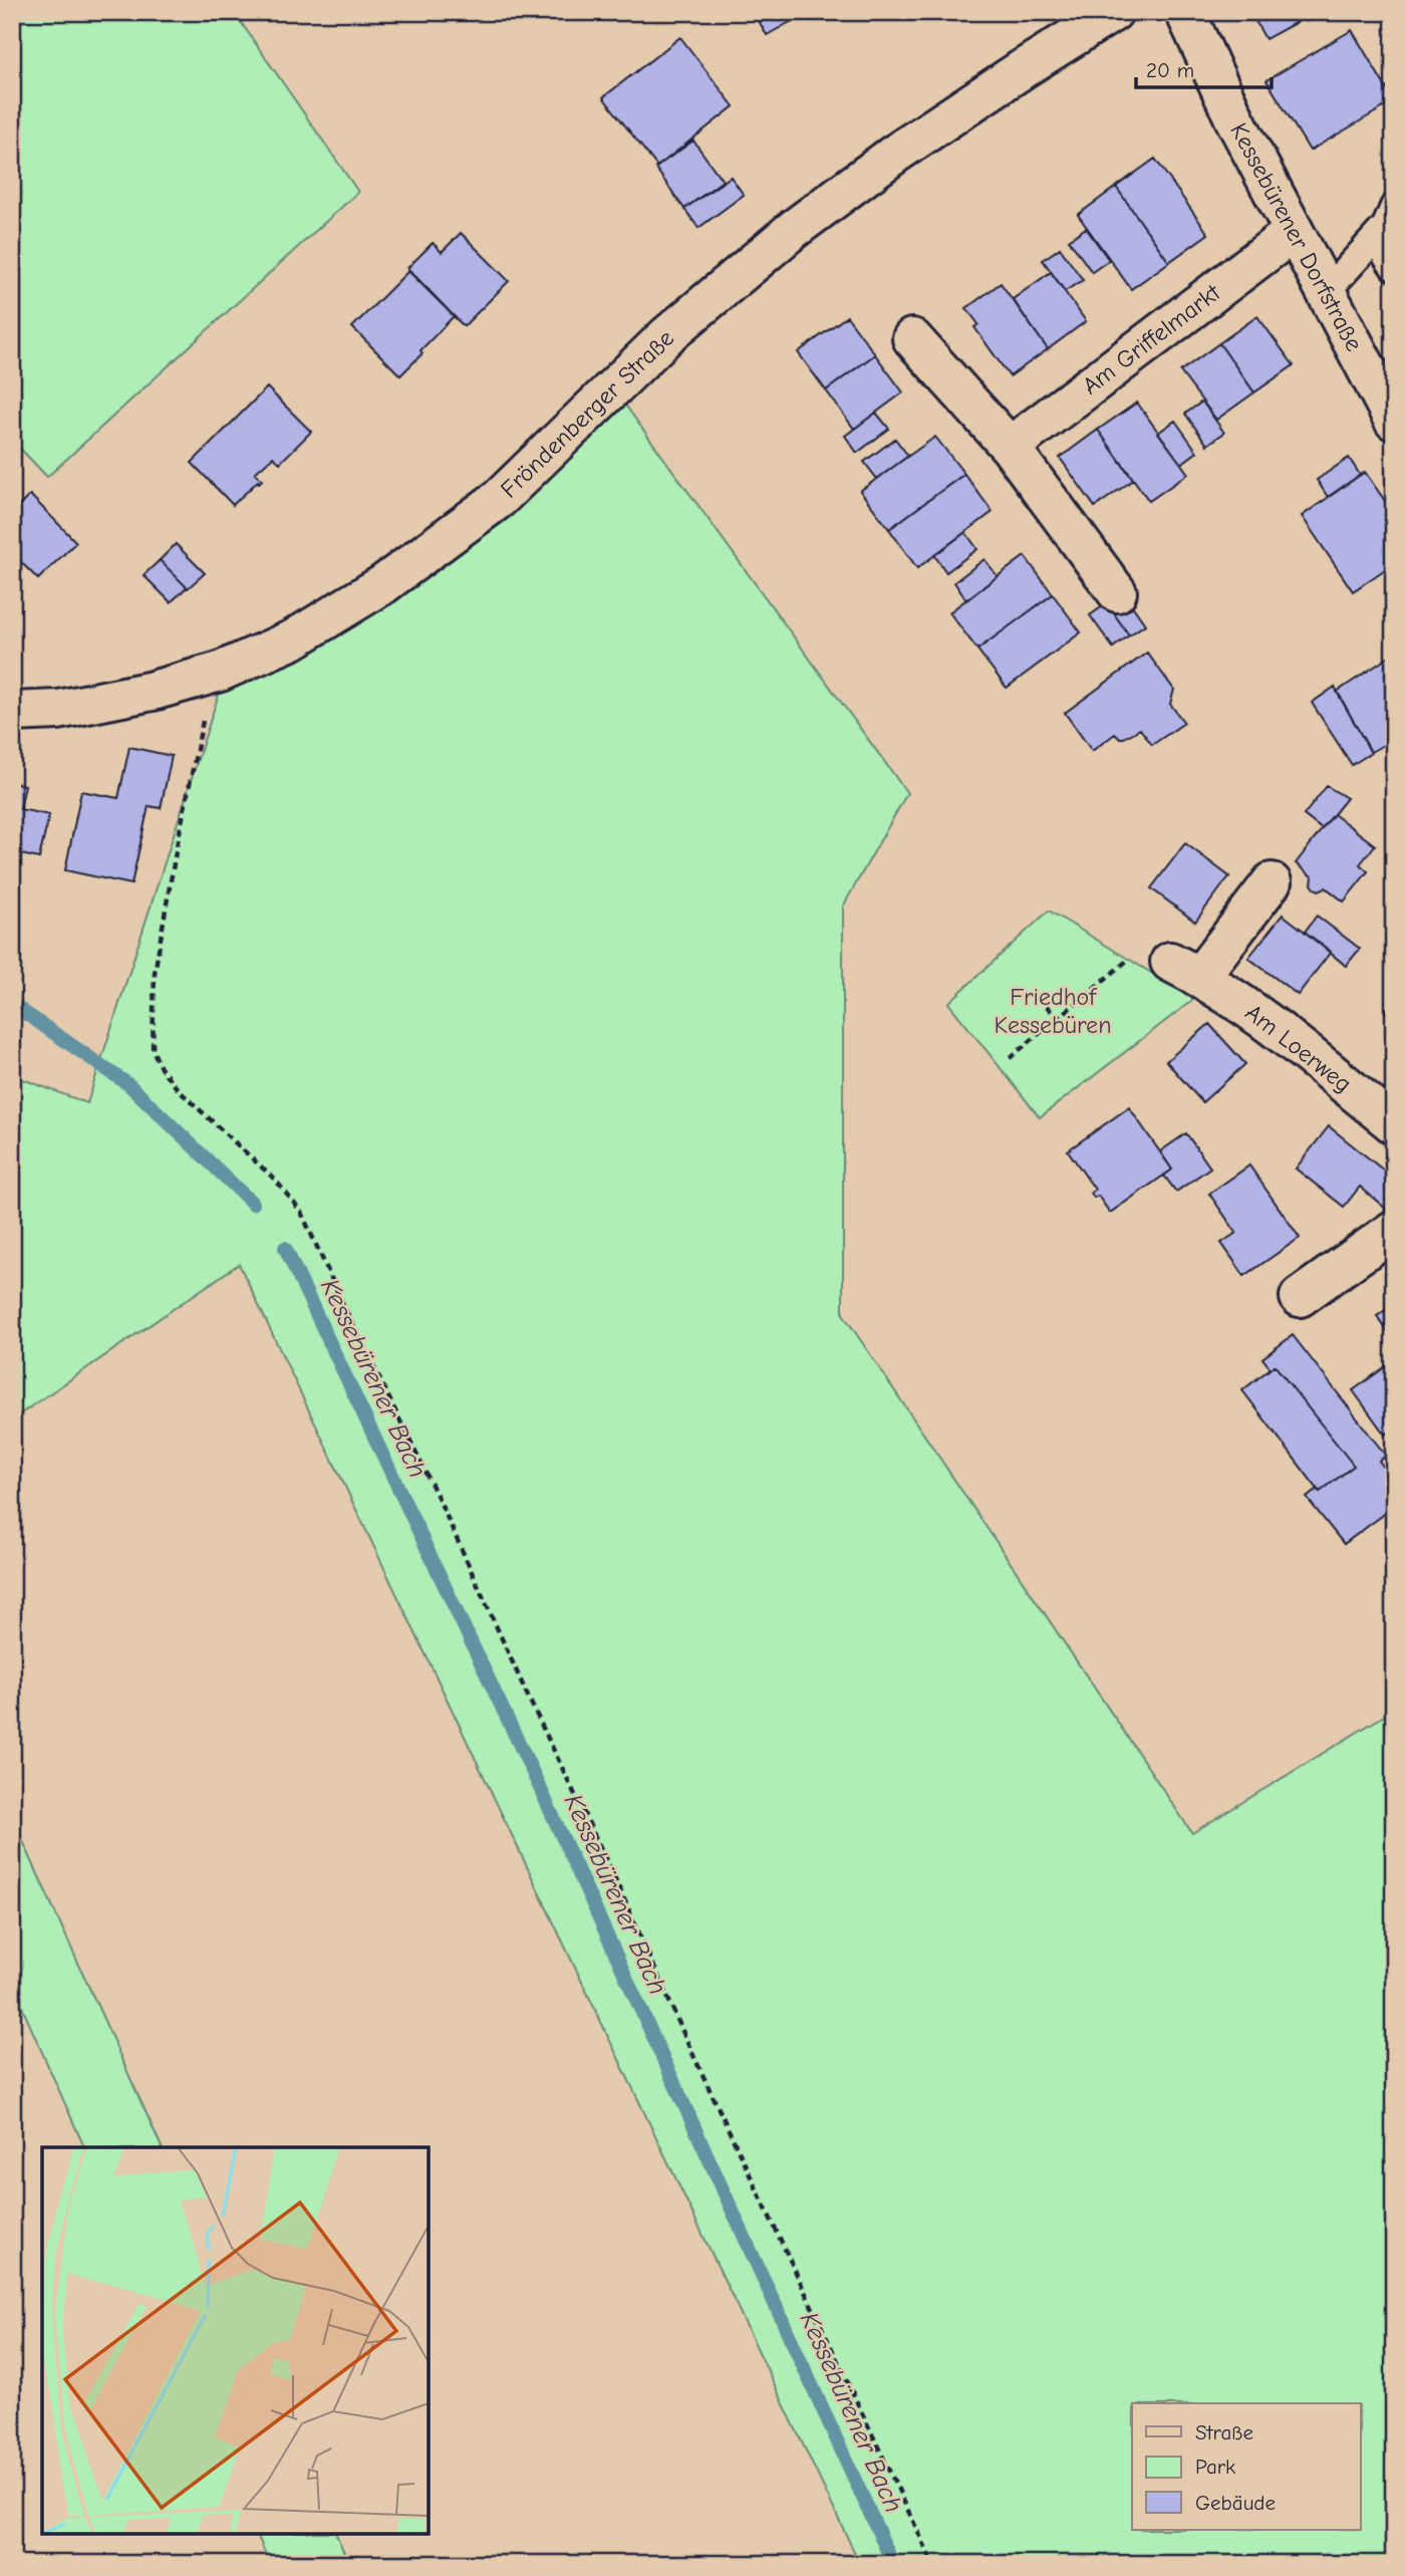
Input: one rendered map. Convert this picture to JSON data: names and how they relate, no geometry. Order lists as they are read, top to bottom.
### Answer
{
  "streets": {
    "street": [
      "Kessebürener Dorfstraße",
      "Am Griffelmarkt",
      "Fröndenberger Straße",
      "Am Loerweg"
    ]
  },
  "crossings": [
    ["Kessebürener Dorfstraße", "Am Griffelmarkt"]
  ],
  "water": ["Kessebürener Bach"],
  "parks": ["Friedhof Kessebüren"],
  "legend": ["Straße", "Park", "Gebäude"],
  "scale_bar": "20 m"
}
